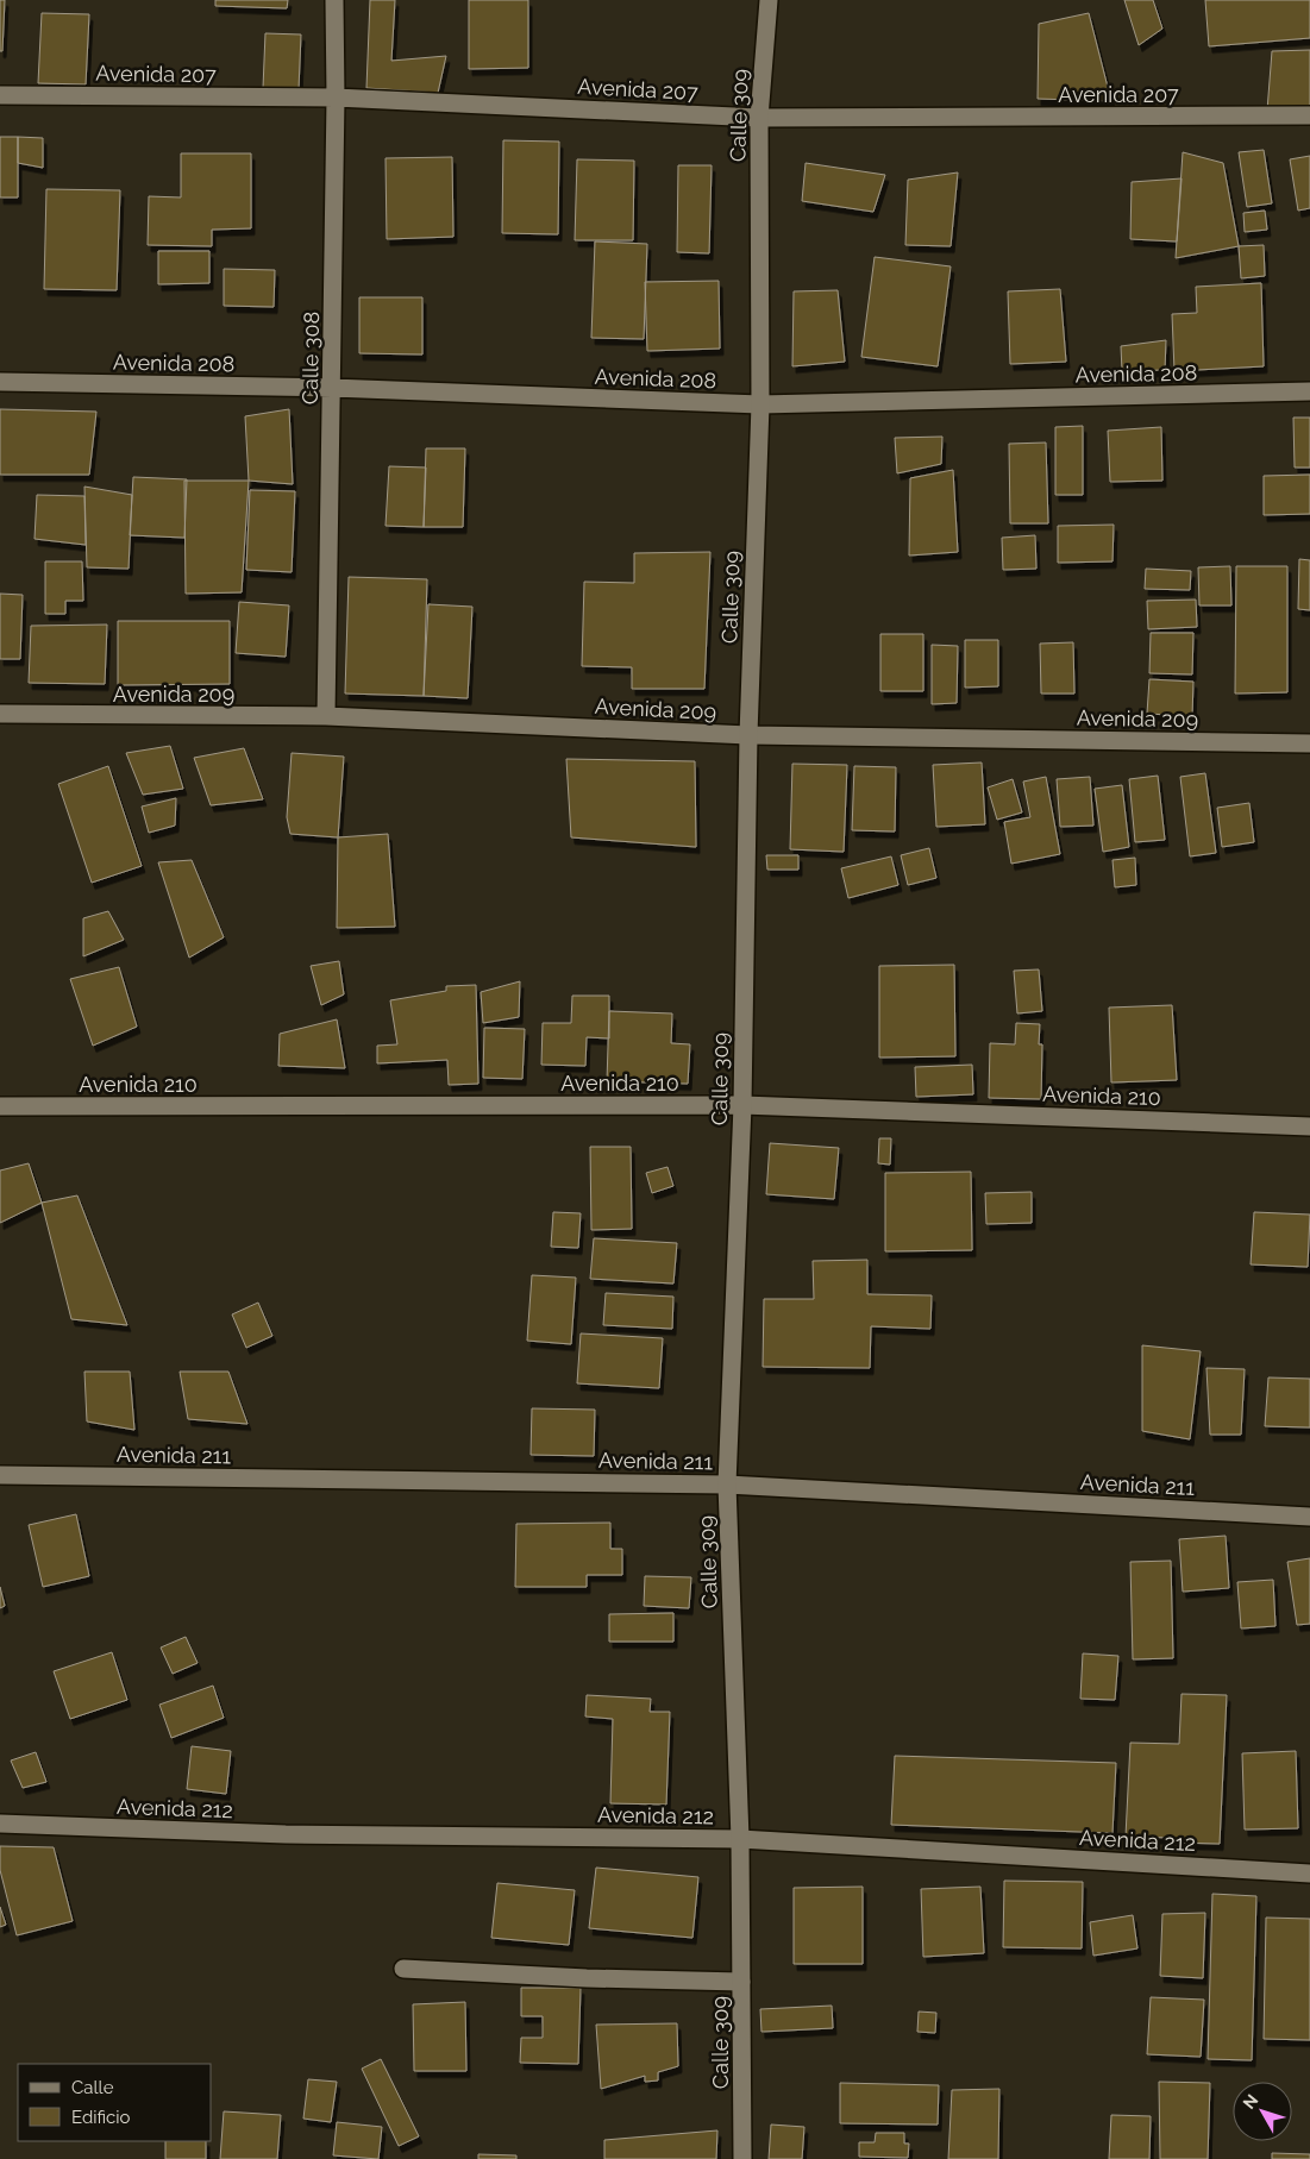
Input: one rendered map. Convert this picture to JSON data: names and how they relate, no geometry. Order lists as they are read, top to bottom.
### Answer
{
  "streets": {
    "street": [
      "Avenida 207",
      "Calle 309",
      "Calle 308",
      "Avenida 208",
      "Avenida 209",
      "Avenida 210",
      "Avenida 211",
      "Avenida 212"
    ]
  },
  "crossings": [
    ["Avenida 207", "Calle 309"],
    ["Avenida 207", "Calle 308"],
    ["Calle 309", "Avenida 208"],
    ["Calle 309", "Avenida 209"],
    ["Calle 309", "Avenida 210"],
    ["Calle 309", "Avenida 211"],
    ["Calle 309", "Avenida 212"],
    ["Calle 308", "Avenida 208"],
    ["Calle 308", "Avenida 209"]
  ],
  "legend": ["Calle", "Edificio"],
  "north": "top left"
}
